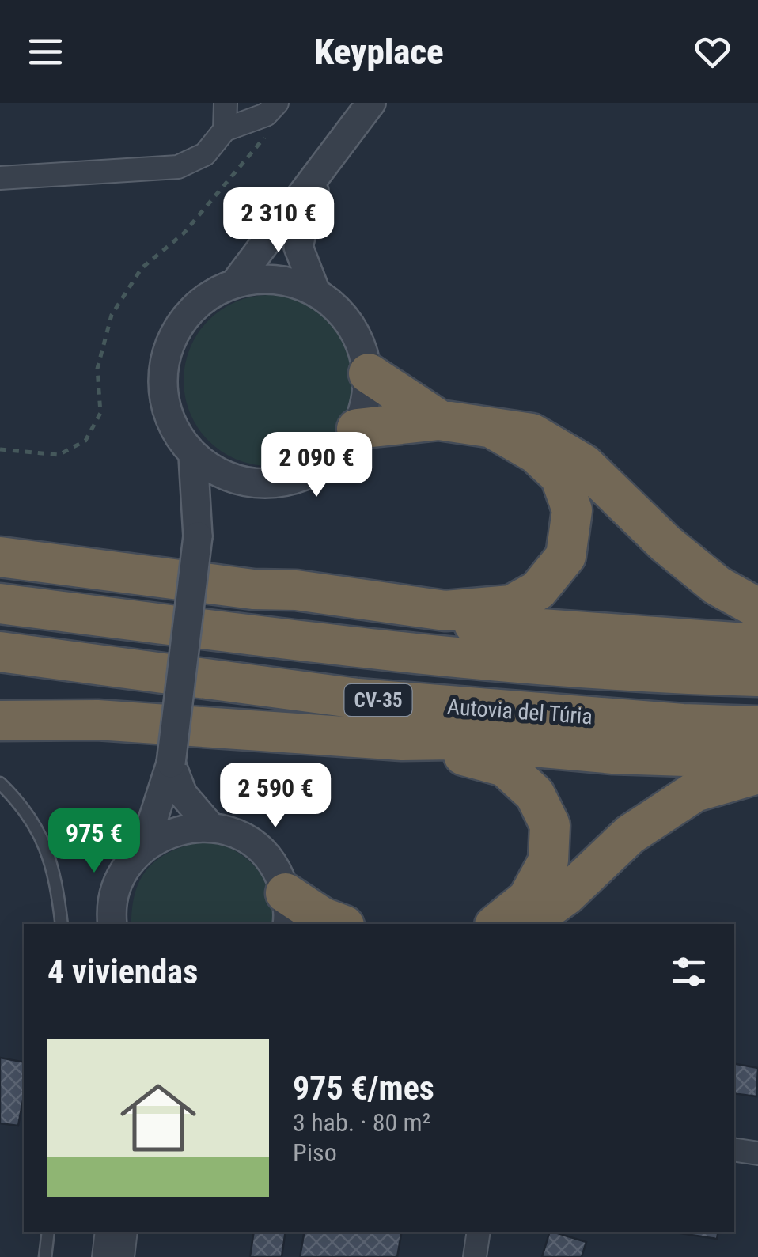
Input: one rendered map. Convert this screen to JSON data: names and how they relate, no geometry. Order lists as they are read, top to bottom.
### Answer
{
  "streets": {
    "highway": ["CV-35", "Autovia del Túria"]
  },
  "page": {
    "header": "Keyplace",
    "price": [
      "2 310 €",
      "2 090 €",
      "2 590 €",
      "975 €"
    ],
    "heading": "4 viviendas",
    "list": [
      {
        "name": "975 €/mes",
        "note": "3 hab. · 80 m² · Piso"
      }
    ]
  }
}
